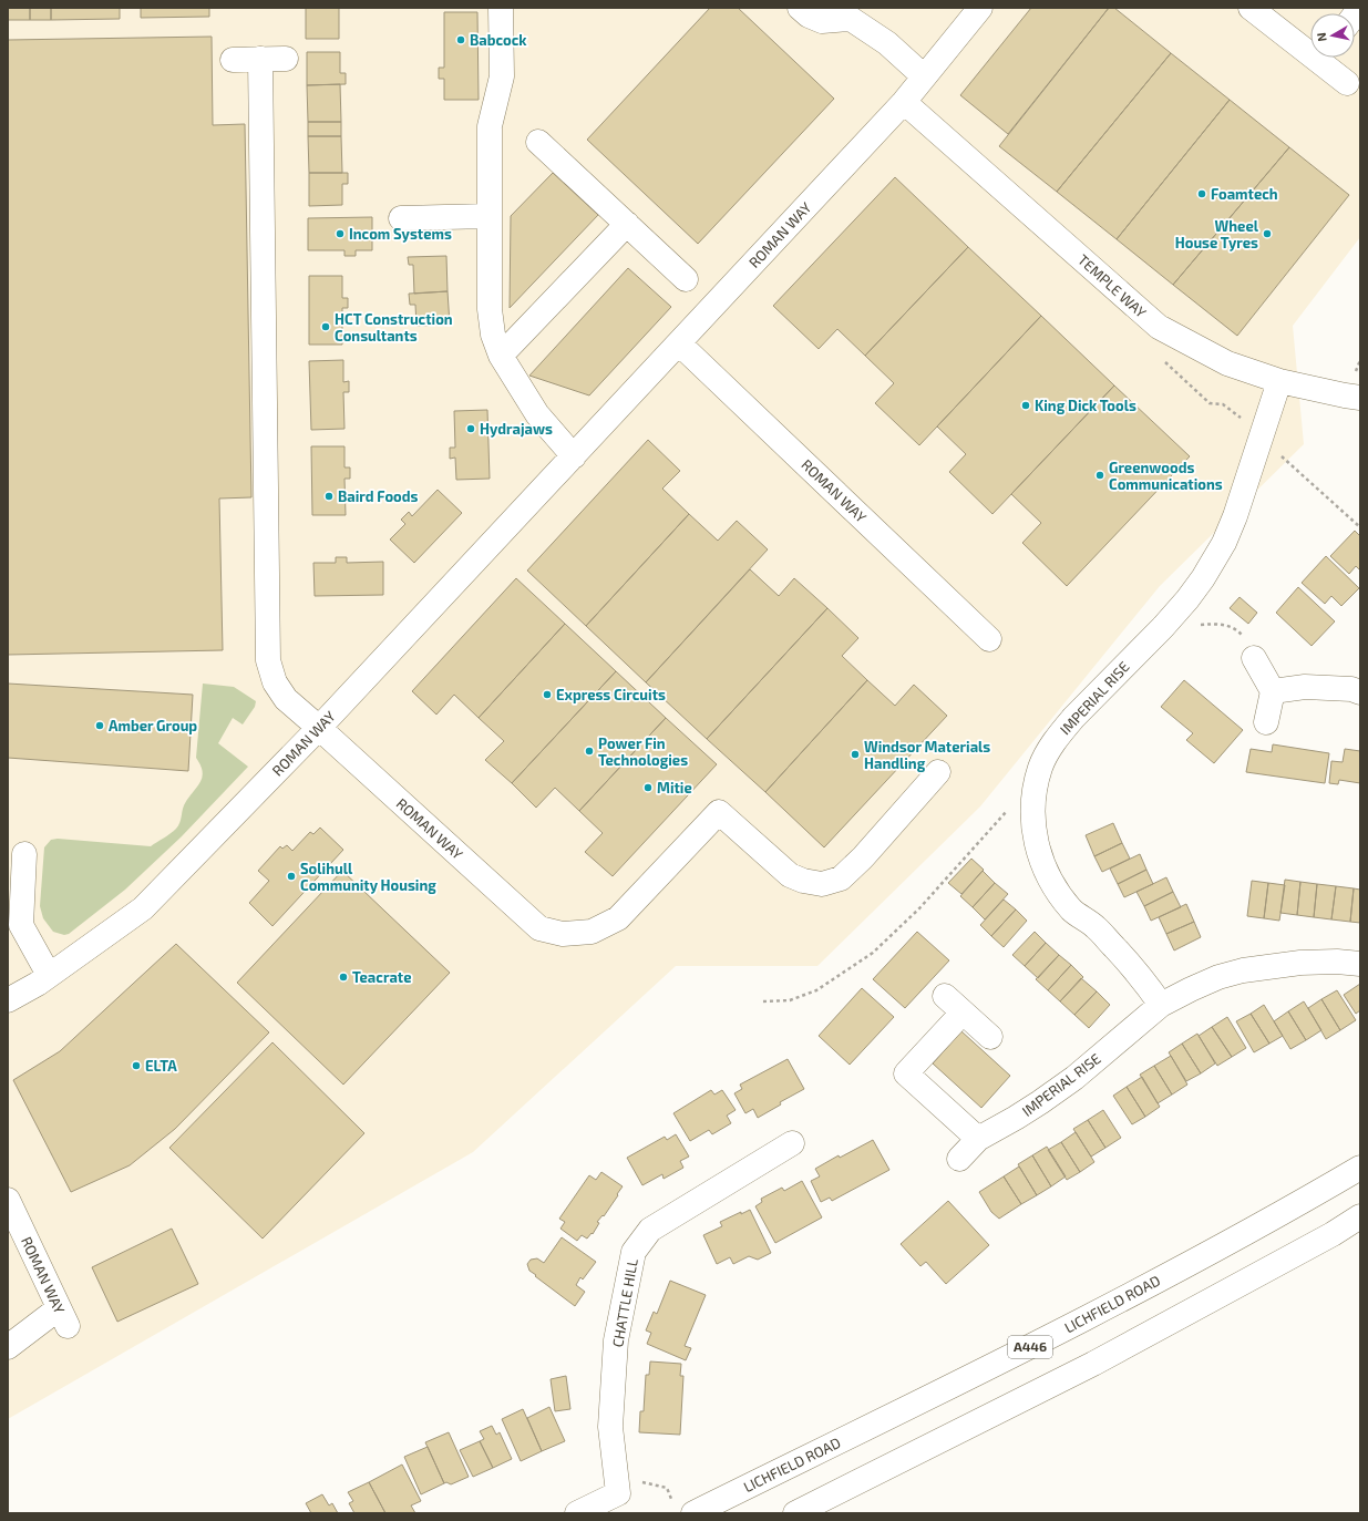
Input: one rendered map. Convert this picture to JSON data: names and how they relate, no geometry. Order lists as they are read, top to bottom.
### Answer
{
  "streets": {
    "main road": [
      "ROMAN WAY",
      "TEMPLE WAY",
      "IMPERIAL RISE",
      "CHATTLE HILL",
      "LICHFIELD ROAD",
      "A446"
    ]
  },
  "crossings": [
    ["ROMAN WAY", "TEMPLE WAY"],
    ["TEMPLE WAY", "IMPERIAL RISE"]
  ],
  "places": [
    "Babcock",
    "Foamtech",
    "Incom Systems",
    "Wheel House Tyres",
    "HCT Construction Consultants",
    "King Dick Tools",
    "Hydrajaws",
    "Greenwoods Communications",
    "Baird Foods",
    "Express Circuits",
    "Amber Group",
    "Power Fin Technologies",
    "Windsor Materials Handling",
    "Mitie",
    "Solihull Community Housing",
    "Teacrate",
    "ELTA"
  ],
  "north": "left"
}
